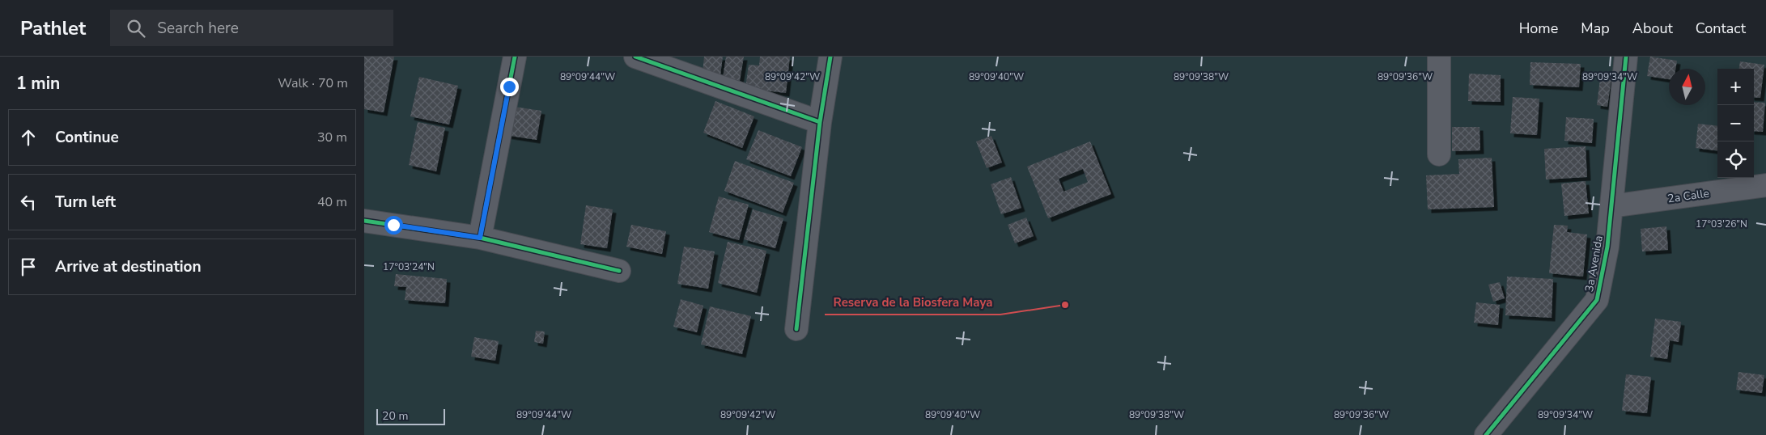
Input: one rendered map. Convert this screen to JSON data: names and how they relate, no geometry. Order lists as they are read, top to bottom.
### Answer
{
  "streets": {
    "street": ["2a Calle", "3a Avenida"]
  },
  "crossings": [
    ["2a Calle", "3a Avenida"]
  ],
  "places": ["Reserva de la Biosfera Maya"],
  "scale_bar": "20 m",
  "north": "top",
  "page": {
    "header": "Pathlet",
    "search": "Search here",
    "nav": [
      "Home",
      "Map",
      "About",
      "Contact"
    ],
    "heading": ["1 min", "Walk · 70 m"],
    "map_buttons": ["+", "−"],
    "list": [
      ["Continue", "30 m"],
      ["Turn left", "40 m"],
      "Arrive at destination"
    ],
    "scale": "20 m"
  },
  "coordinates": [
    "89°09'34\"W",
    "89°09'44\"W",
    "89°09'42\"W",
    "89°09'40\"W",
    "89°09'38\"W",
    "89°09'36\"W",
    "17°03'26\"N",
    "17°03'24\"N"
  ]
}
